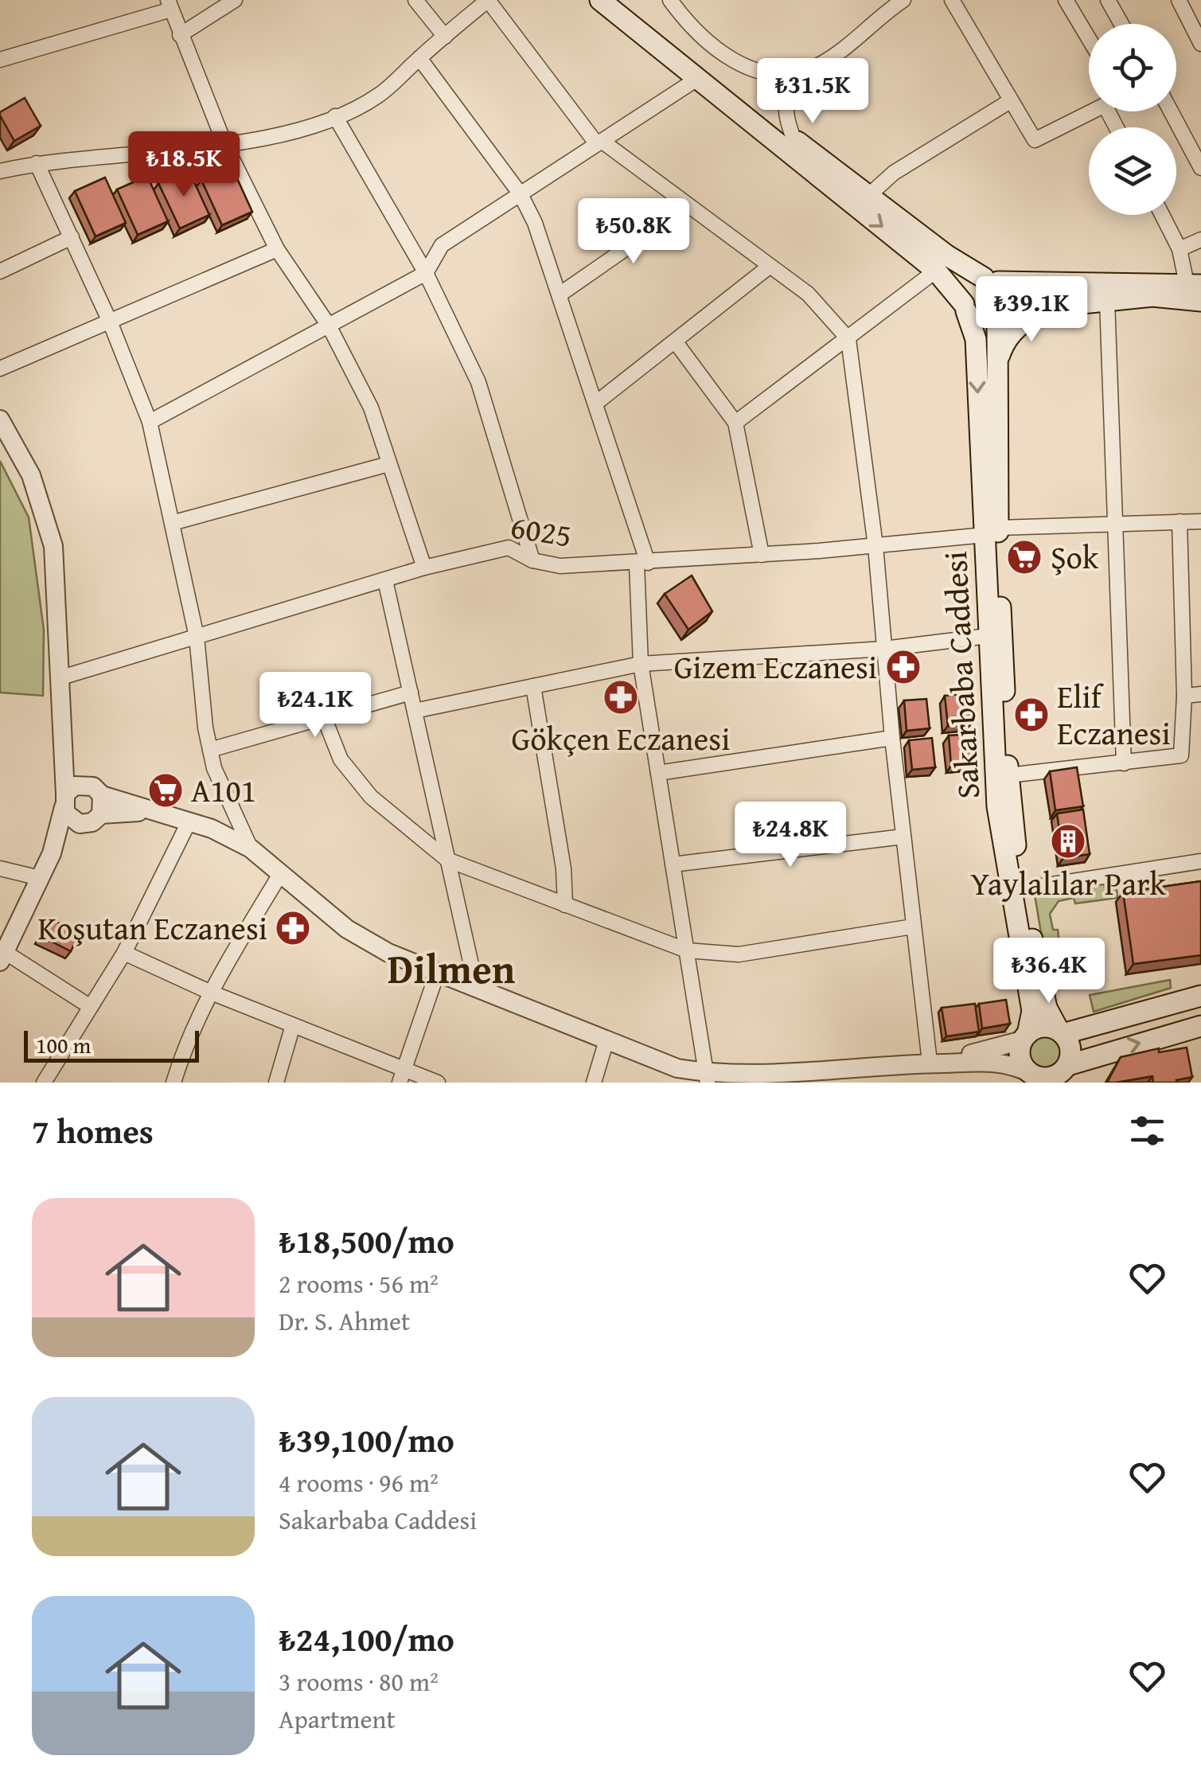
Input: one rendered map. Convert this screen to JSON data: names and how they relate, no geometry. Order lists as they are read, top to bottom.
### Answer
{
  "streets": {
    "main road": ["Sakarbaba Caddesi"],
    "street": ["6025"]
  },
  "crossings": [
    ["6025", "Sakarbaba Caddesi"]
  ],
  "districts": ["Dilmen"],
  "places": {
    "supermarket": ["Şok", "A101"],
    "pharmacy": [
      "Gizem Eczanesi",
      "Gökçen Eczanesi",
      "Elif Eczanesi",
      "Koşutan Eczanesi"
    ],
    "building": ["Yaylalılar Park"]
  },
  "scale_bar": "100 m",
  "page": {
    "price": [
      "₺31.5K",
      "₺18.5K",
      "₺50.8K",
      "₺39.1K",
      "₺24.1K",
      "₺24.8K",
      "₺36.4K"
    ],
    "scale": "100 m",
    "heading": "7 homes",
    "list": [
      {
        "name": "₺18,500/mo",
        "note": "2 rooms · 56 m² · Dr. S. Ahmet"
      },
      {
        "name": "₺39,100/mo",
        "note": "4 rooms · 96 m² · Sakarbaba Caddesi"
      },
      {
        "name": "₺24,100/mo",
        "note": "3 rooms · 80 m² · Apartment"
      }
    ]
  }
}
